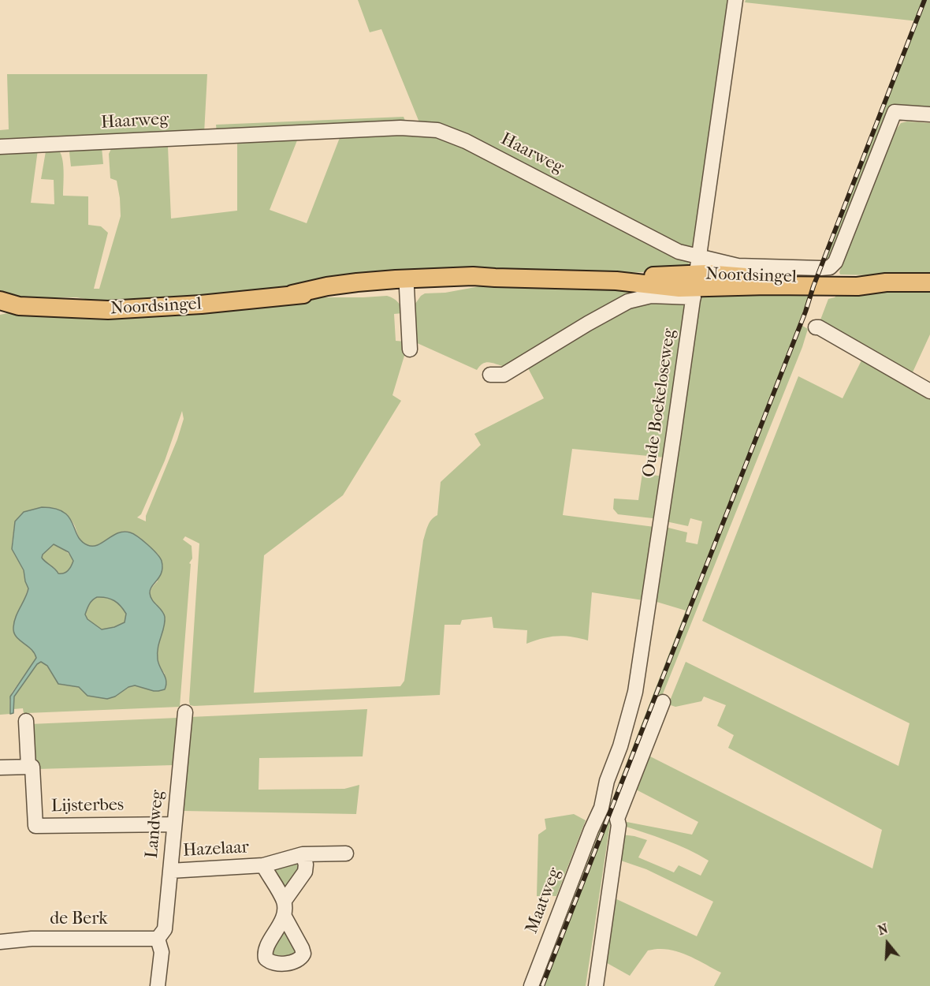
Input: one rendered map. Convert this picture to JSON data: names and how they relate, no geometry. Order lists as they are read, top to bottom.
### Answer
{
  "streets": {
    "main road": ["Noordsingel"],
    "street": [
      "Haarweg",
      "Oude Boekeloseweg",
      "Lijsterbes",
      "Landweg",
      "Hazelaar",
      "Maatweg",
      "de Berk"
    ]
  },
  "crossings": [
    ["Haarweg", "Noordsingel"],
    ["Haarweg", "Oude Boekeloseweg"],
    ["Noordsingel", "Oude Boekeloseweg"],
    ["Oude Boekeloseweg", "Maatweg"],
    ["Lijsterbes", "Landweg"],
    ["Landweg", "Hazelaar"],
    ["Landweg", "de Berk"]
  ],
  "north": "top"
}
